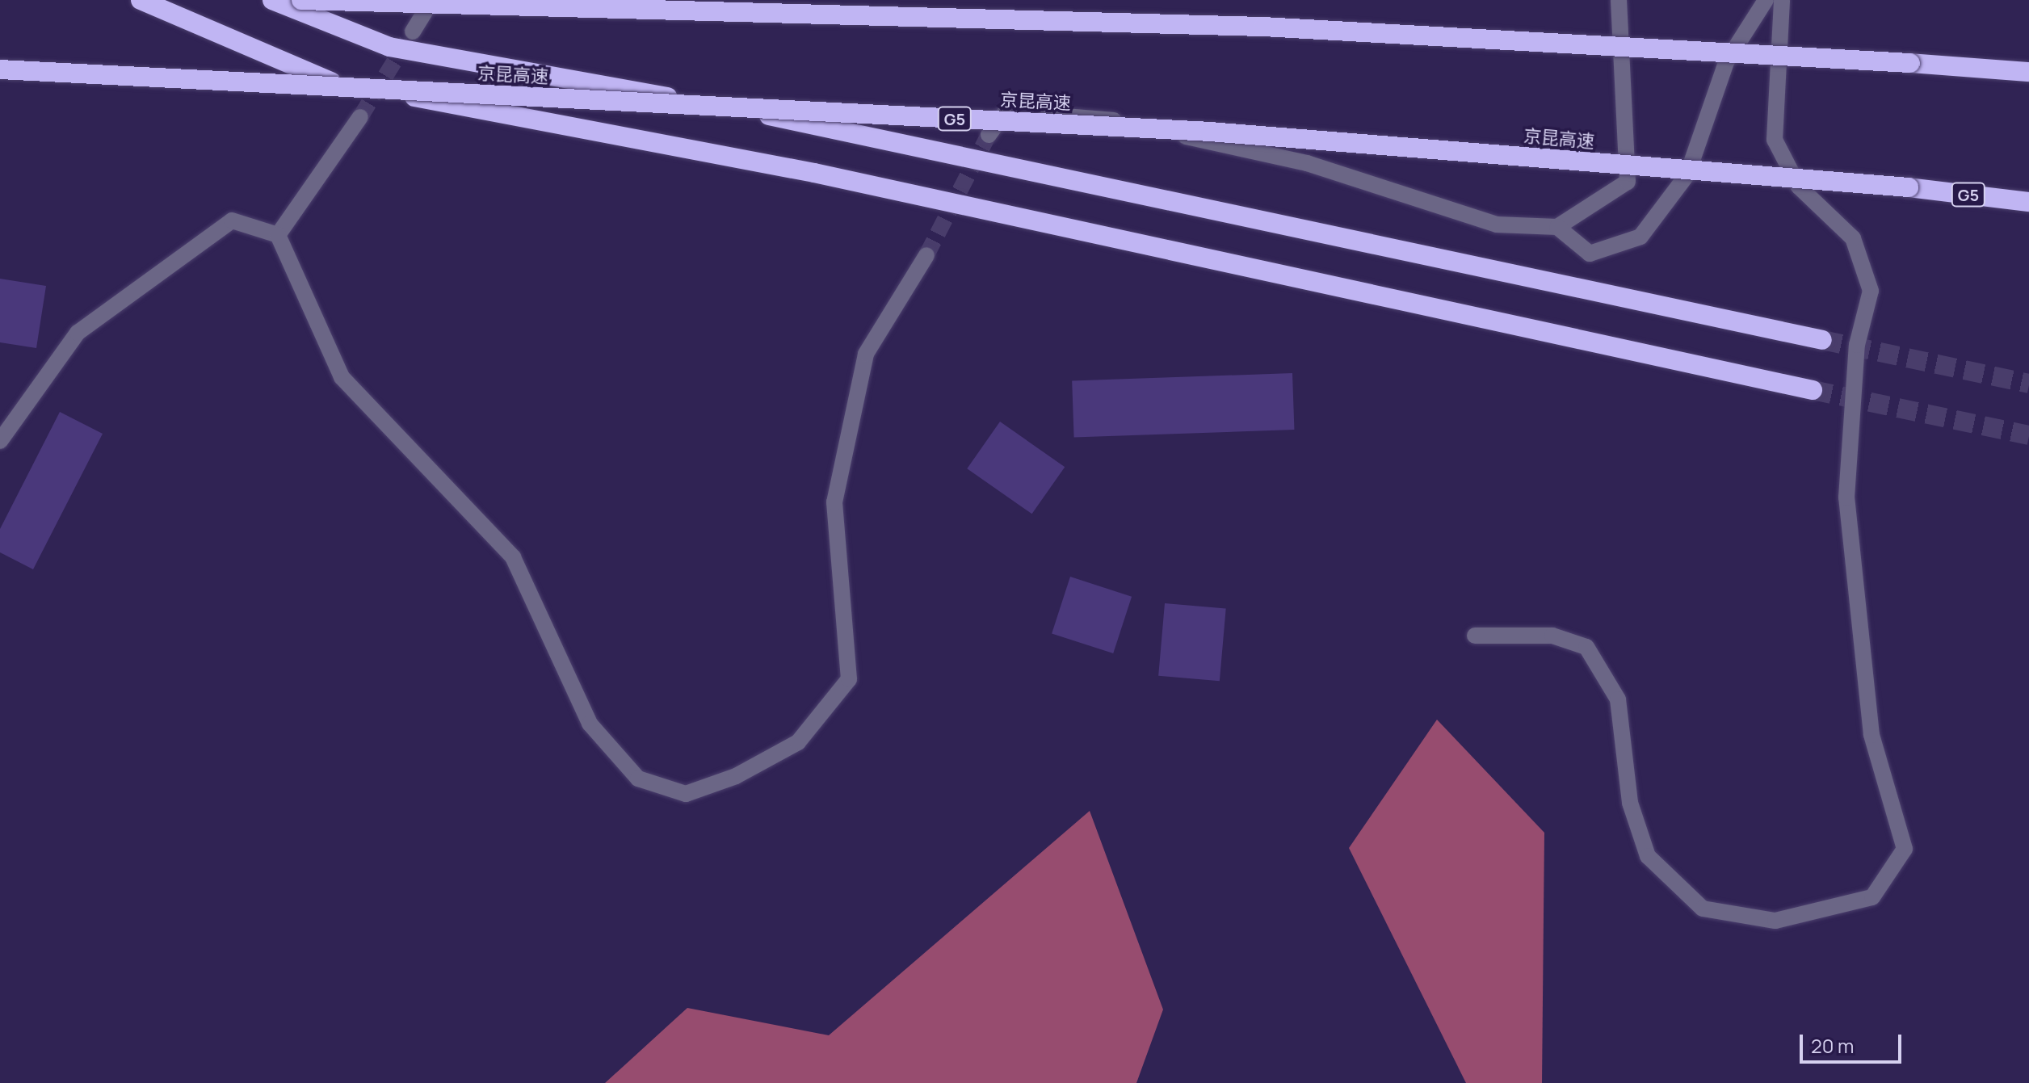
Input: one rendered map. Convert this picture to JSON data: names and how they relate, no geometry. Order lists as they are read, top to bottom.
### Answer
{
  "streets": {
    "highway": ["京昆高速", "G5"]
  },
  "scale_bar": "20 m"
}
